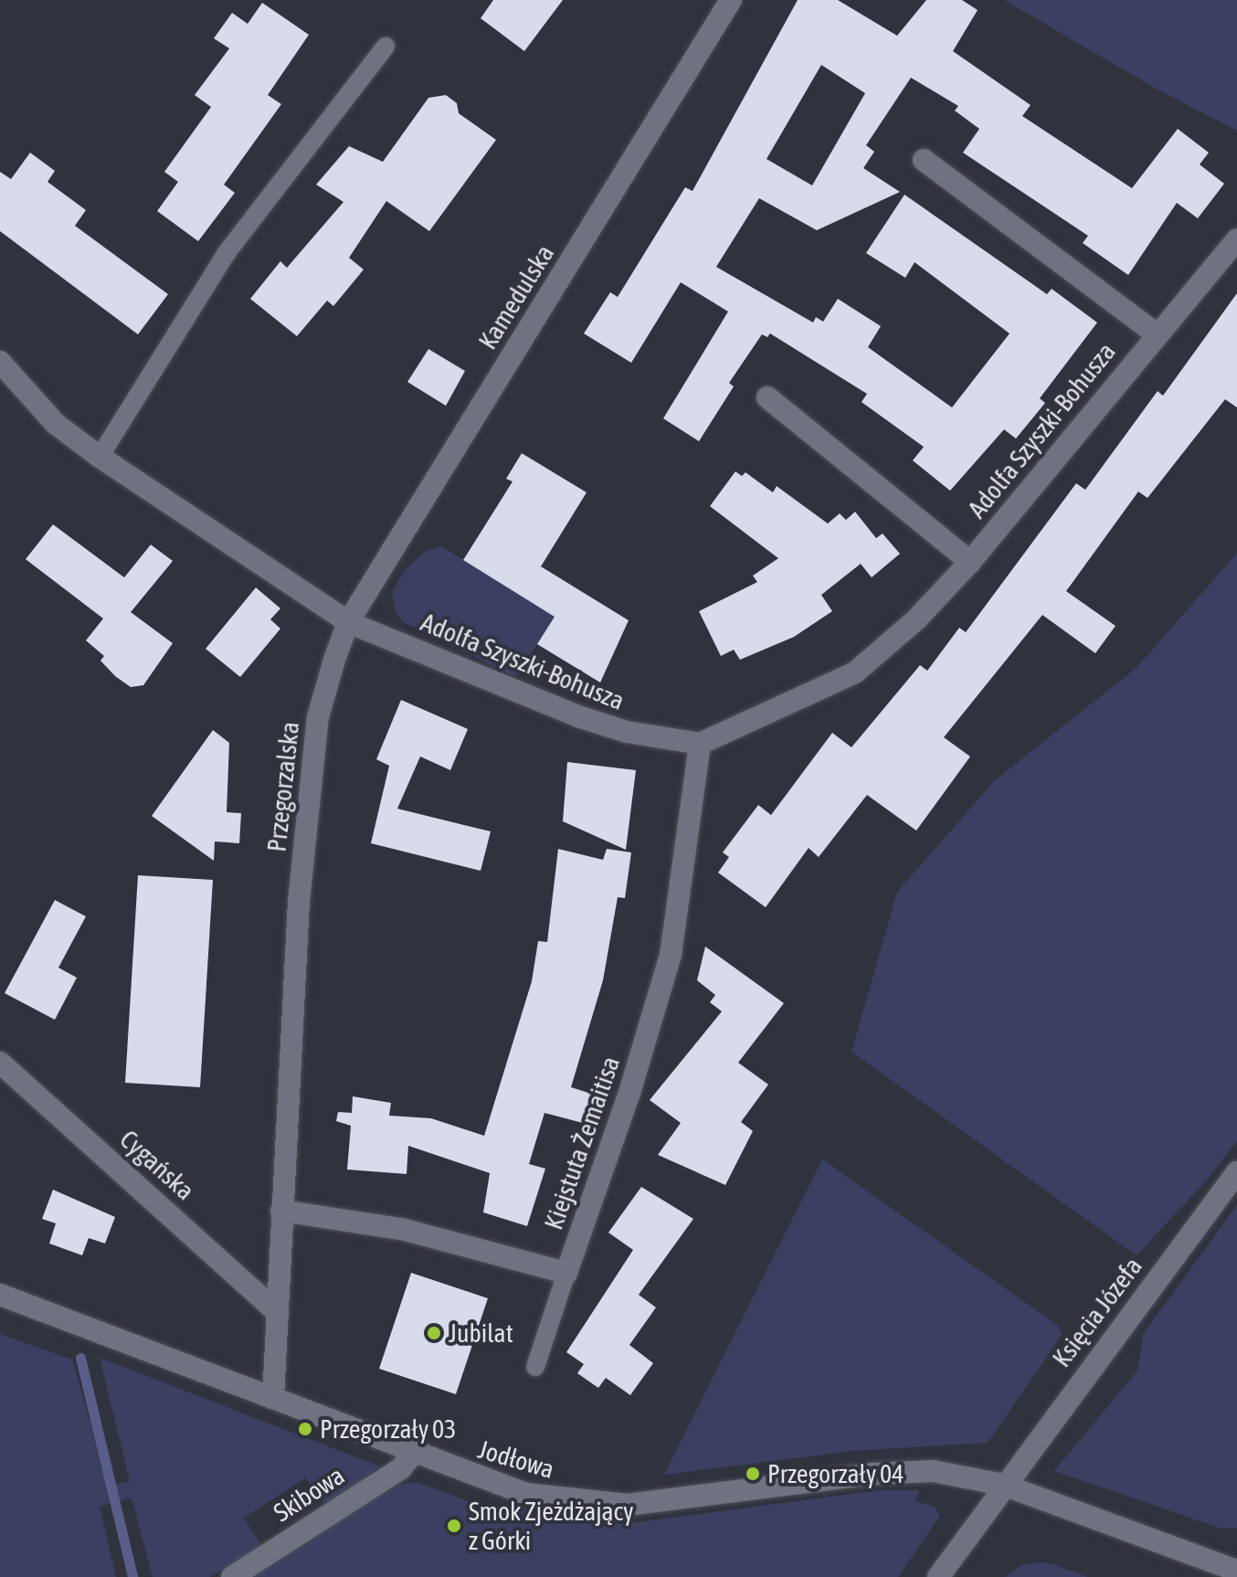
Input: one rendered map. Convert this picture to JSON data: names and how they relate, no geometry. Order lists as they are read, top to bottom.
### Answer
{
  "streets": {
    "street": [
      "Kamedulska",
      "Adolfa Szyszki-Bohusza",
      "Przegorzalska",
      "Kiejstuta Żemaitisa",
      "Cygańska",
      "Księcia Józefa",
      "Jodłowa",
      "Skibowa"
    ]
  },
  "crossings": [
    ["Kamedulska", "Adolfa Szyszki-Bohusza"],
    ["Kamedulska", "Przegorzalska"],
    ["Adolfa Szyszki-Bohusza", "Przegorzalska"],
    ["Adolfa Szyszki-Bohusza", "Kiejstuta Żemaitisa"],
    ["Przegorzalska", "Kiejstuta Żemaitisa"],
    ["Przegorzalska", "Cygańska"],
    ["Przegorzalska", "Jodłowa"],
    ["Księcia Józefa", "Jodłowa"],
    ["Jodłowa", "Skibowa"]
  ],
  "places": [
    "Jubilat",
    "Przegorzały 03",
    "Przegorzały 04",
    "Smok Zjeżdżający z Górki"
  ]
}
